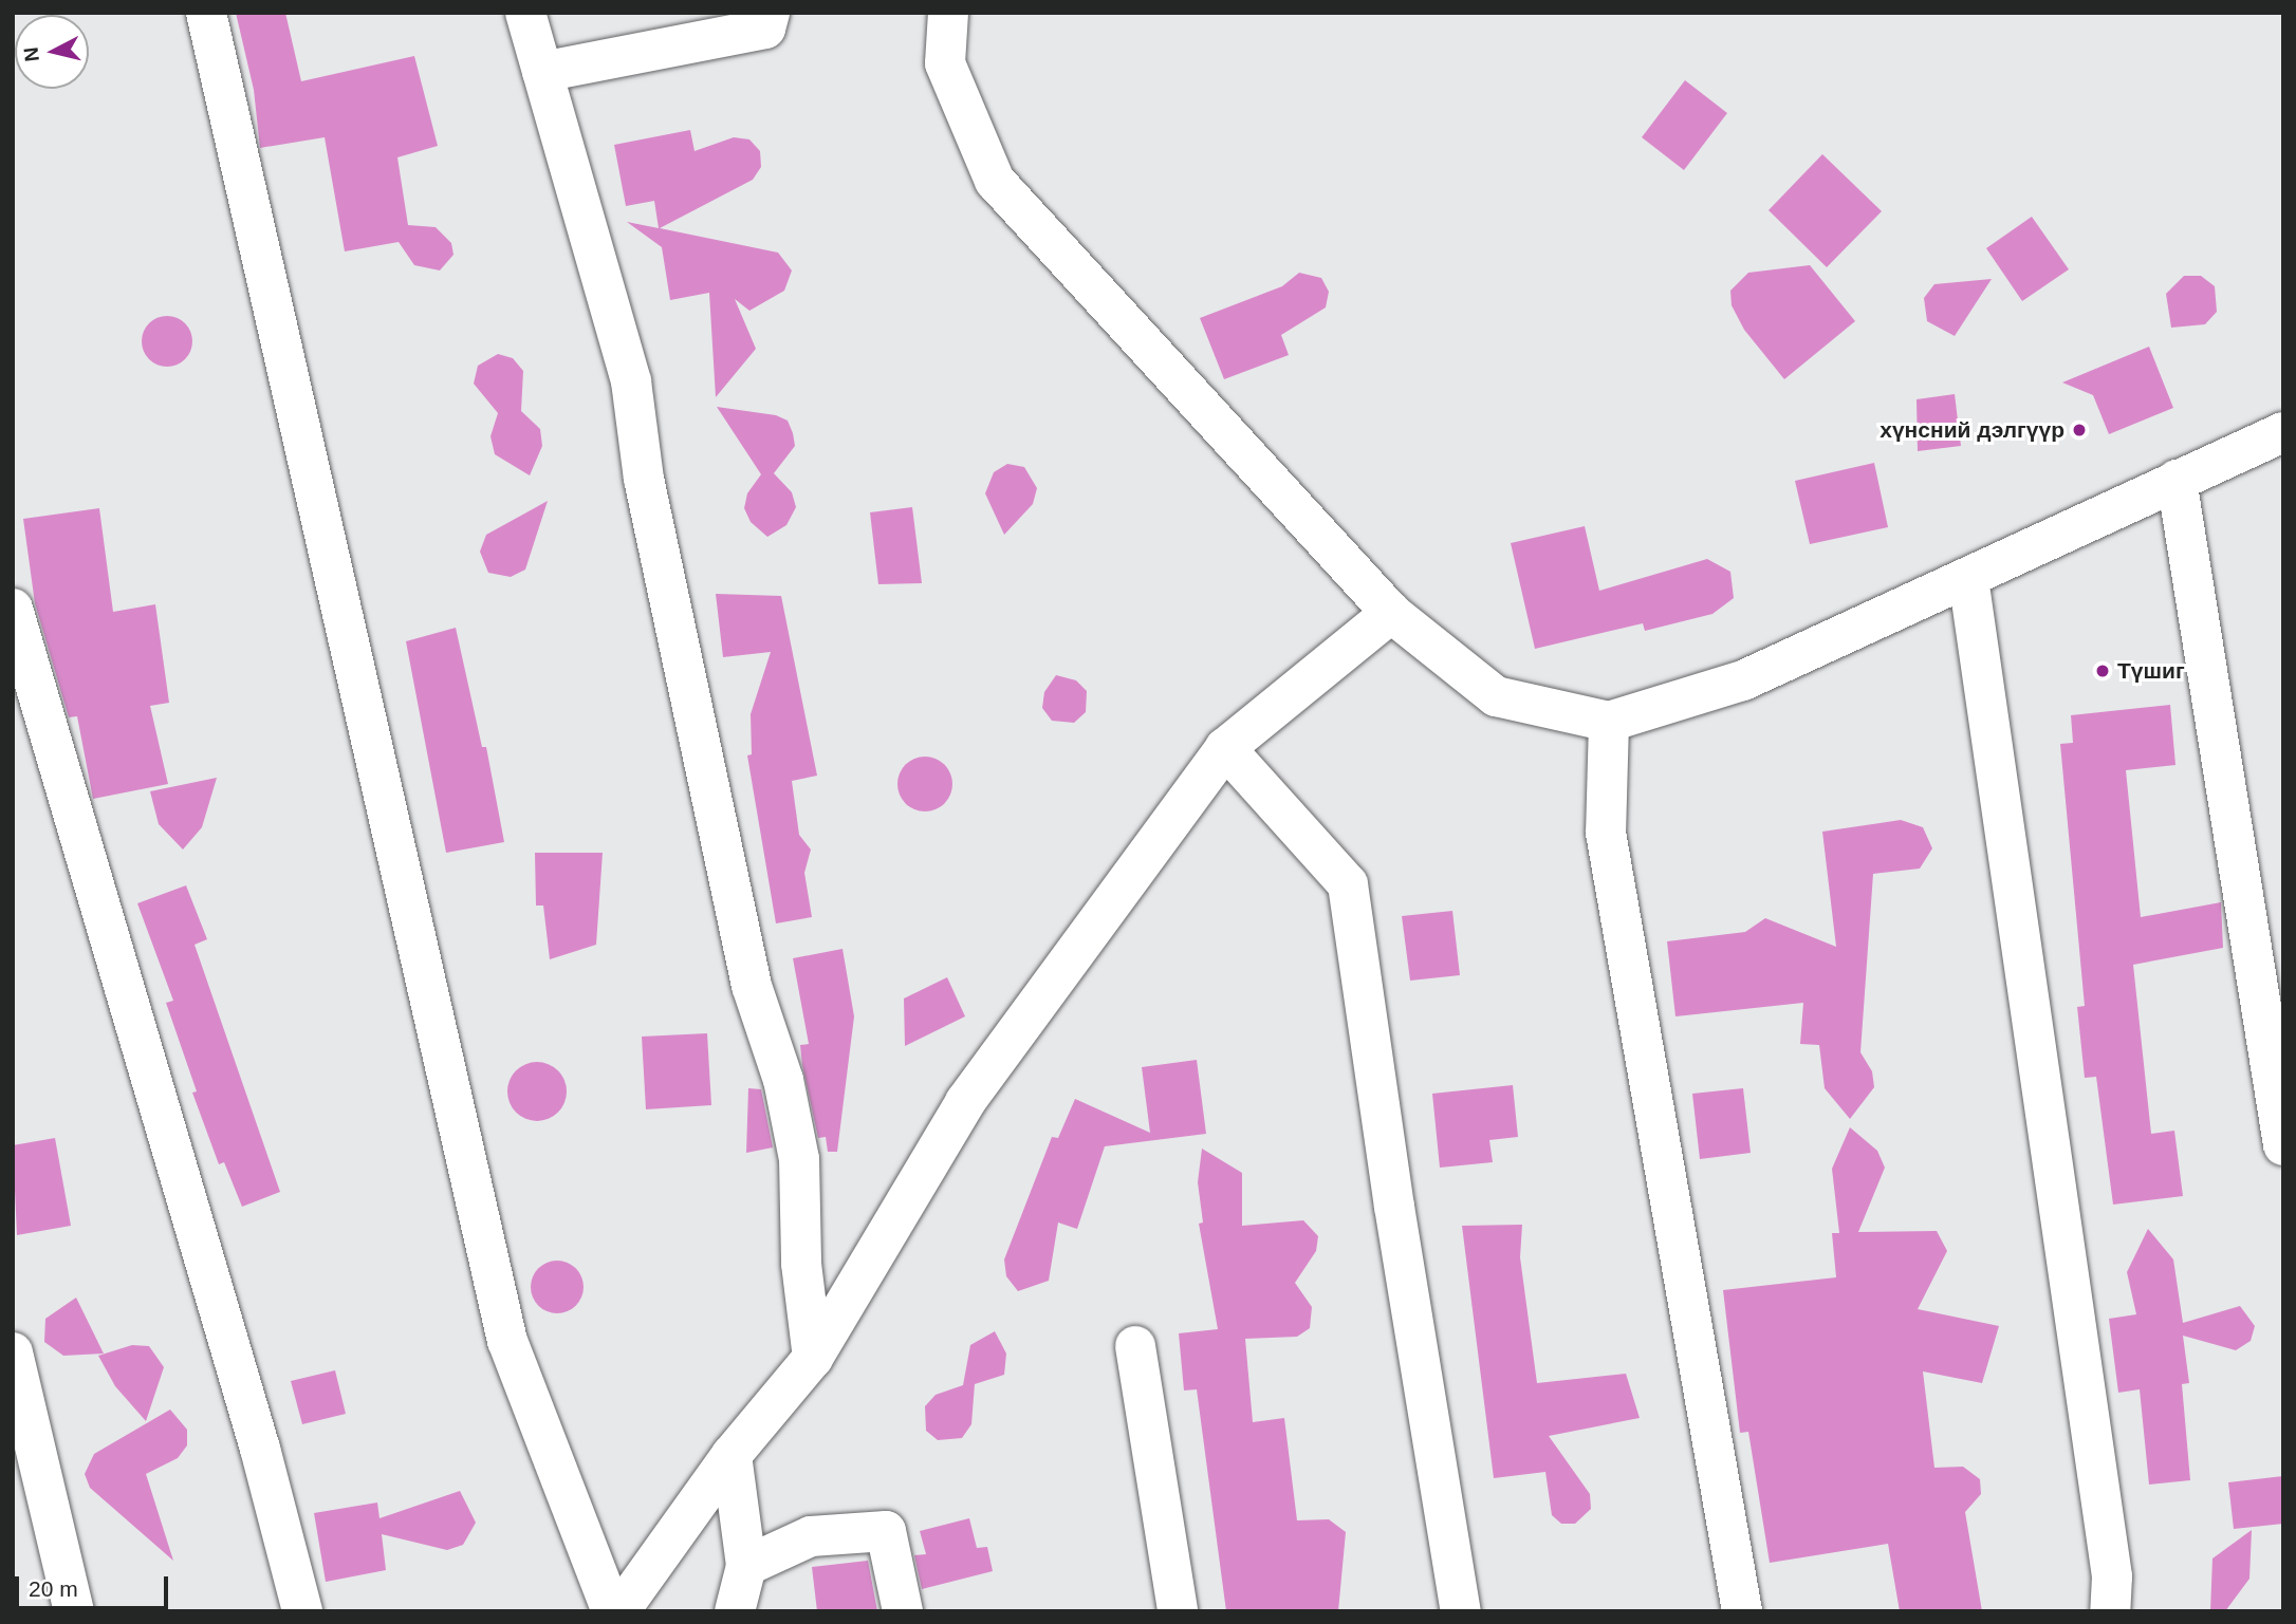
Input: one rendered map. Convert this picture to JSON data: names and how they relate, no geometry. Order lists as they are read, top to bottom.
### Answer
{
  "places": ["хүнсний дэлгүүр", "Түшиг"],
  "scale_bar": "20 m",
  "north": "left"
}
